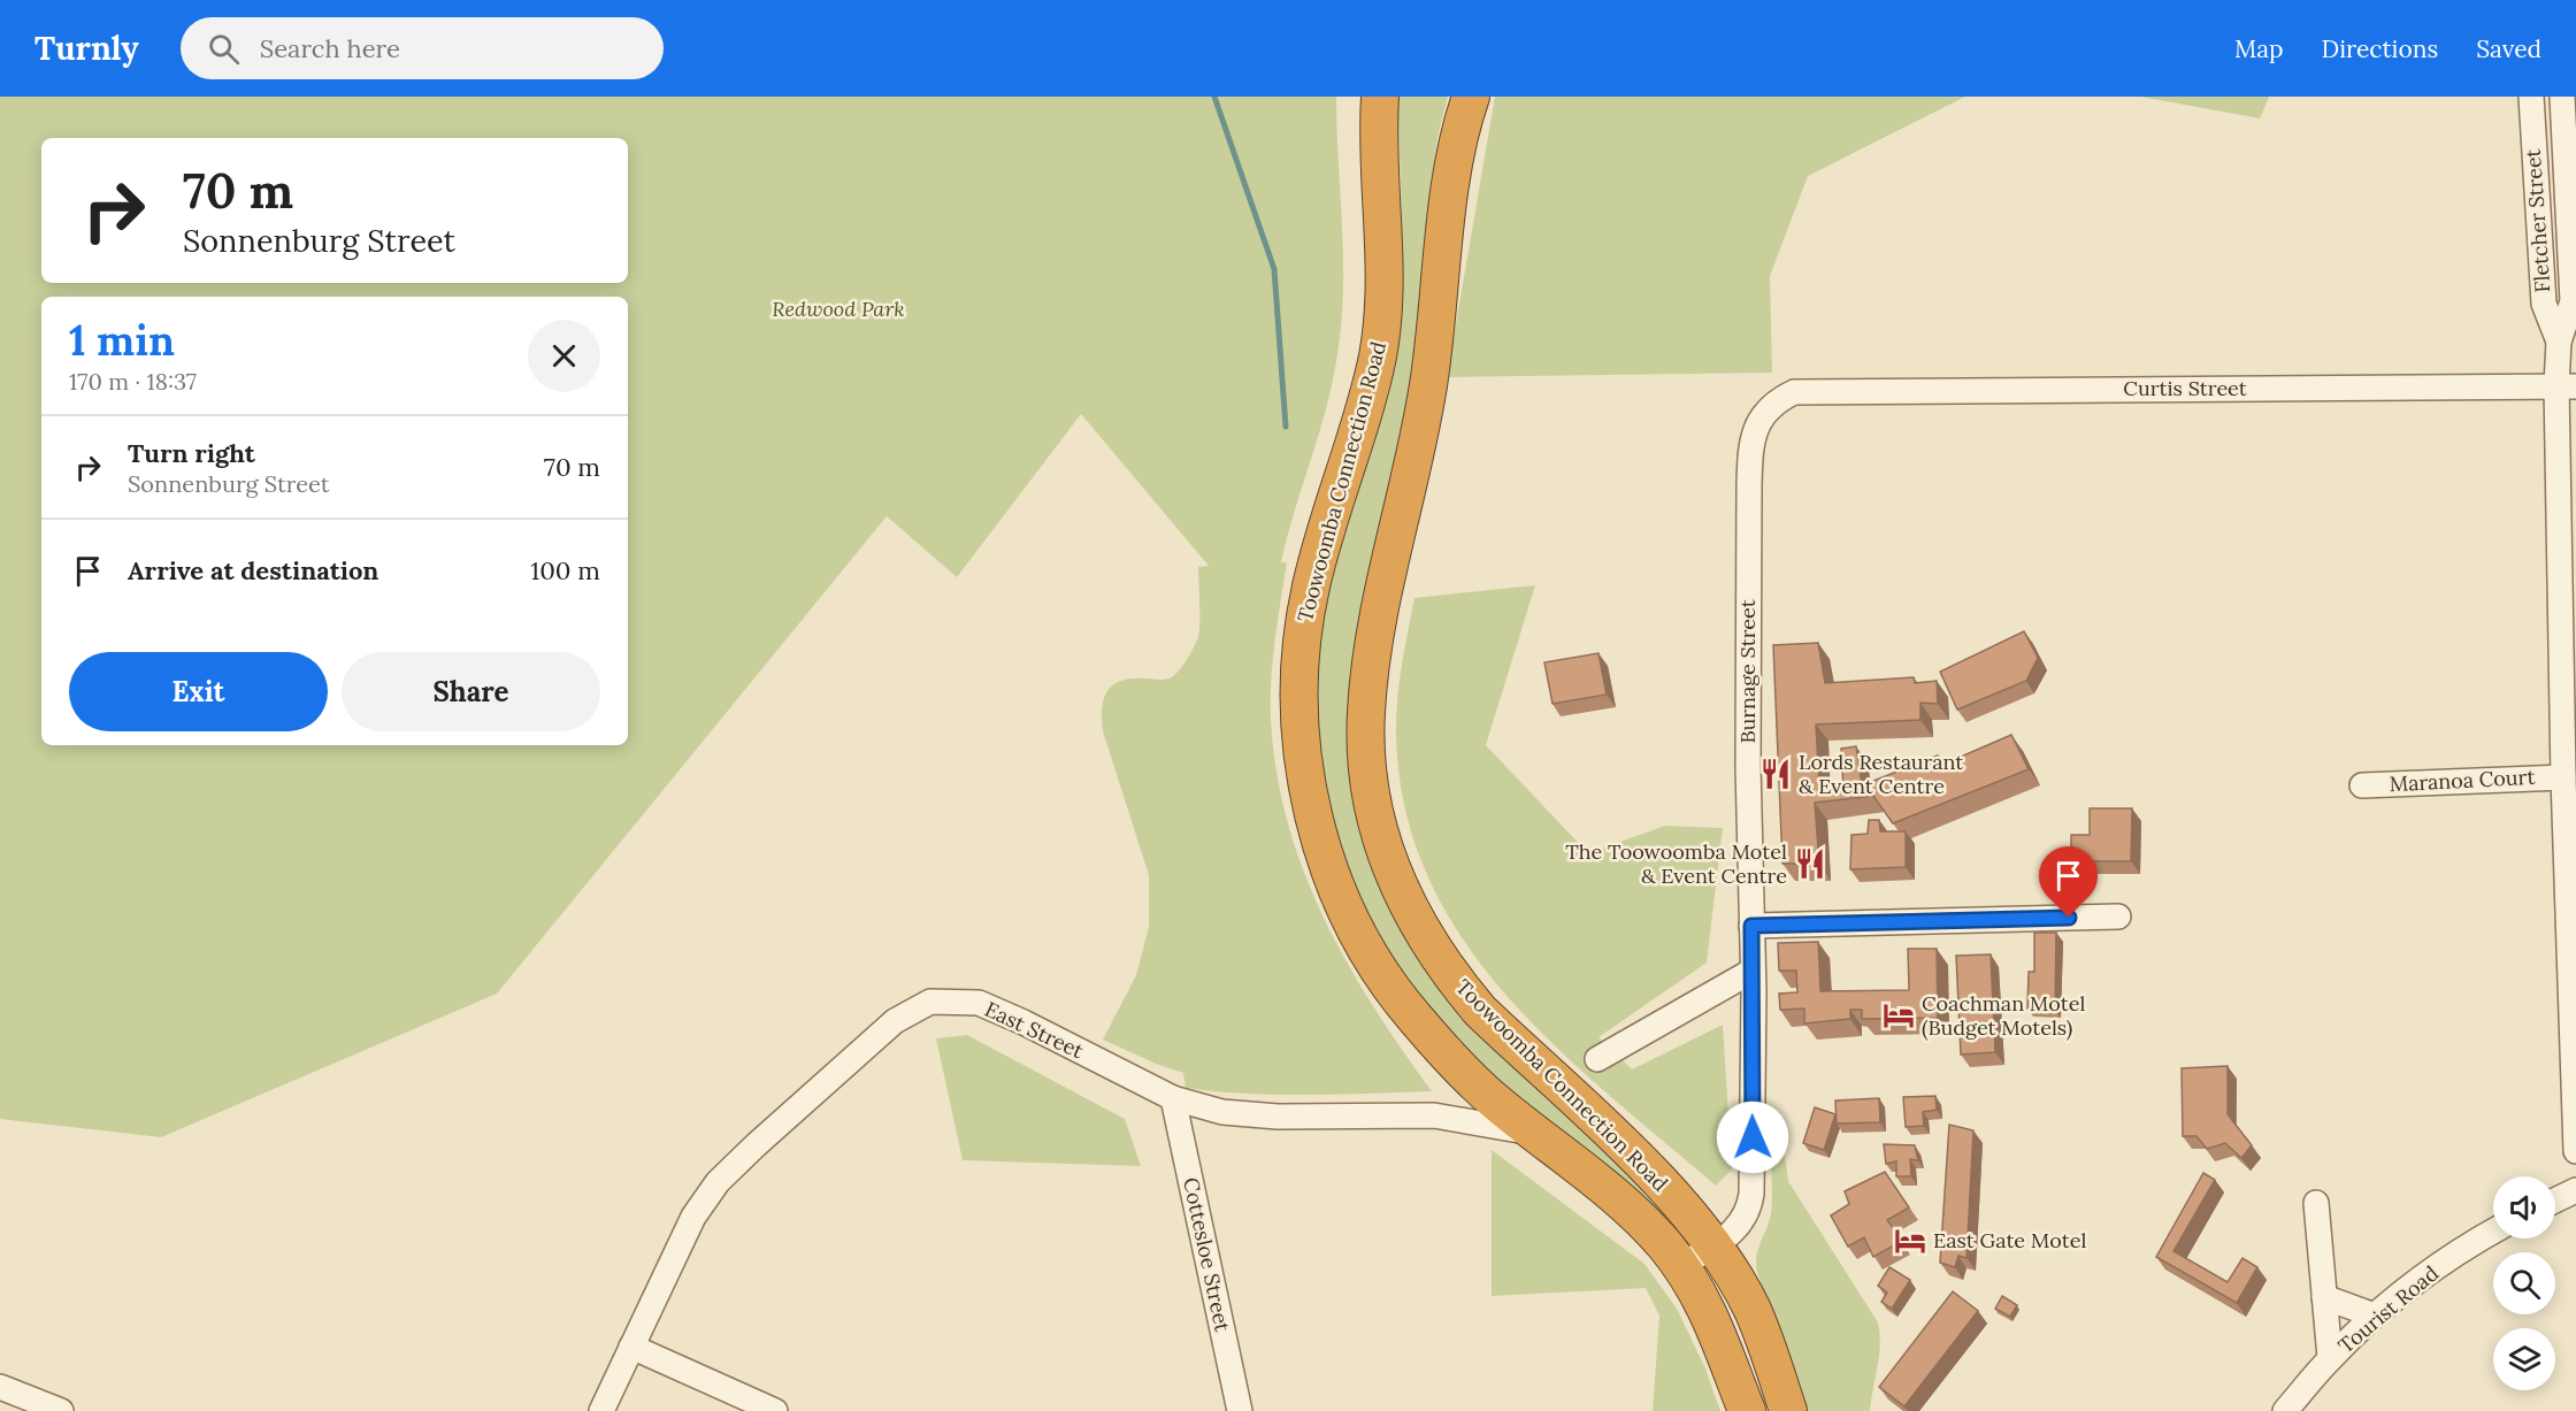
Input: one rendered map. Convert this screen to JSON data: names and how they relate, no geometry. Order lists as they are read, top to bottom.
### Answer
{
  "streets": {
    "highway": ["Toowoomba Connection Road"],
    "street": [
      "Fletcher Street",
      "Curtis Street",
      "Burnage Street",
      "Maranoa Court",
      "East Street",
      "Cottesloe Street",
      "Tourist Road"
    ]
  },
  "crossings": [
    ["Fletcher Street", "Curtis Street"],
    ["Fletcher Street", "Maranoa Court"],
    ["Curtis Street", "Burnage Street"],
    ["Toowoomba Connection Road", "Burnage Street"],
    ["Toowoomba Connection Road", "East Street"],
    ["East Street", "Cottesloe Street"]
  ],
  "parks": ["Redwood Park"],
  "places": {
    "restaurant": ["Lords Restaurant & Event Centre", "The Toowoomba Motel & Event Centre"],
    "hotel": ["Coachman Motel (Budget Motels)", "East Gate Motel"]
  },
  "page": {
    "header": "Turnly",
    "search": "Search here",
    "nav": ["Map", "Directions", "Saved"],
    "turn": ["70 m", "Sonnenburg Street"],
    "heading": ["1 min", "170 m · 18:37"],
    "list": [
      {
        "name": "Turn right",
        "note": "Sonnenburg Street",
        "value": "70 m"
      },
      {
        "name": "Arrive at destination",
        "value": "100 m"
      }
    ],
    "buttons": ["Exit", "Share"]
  }
}
